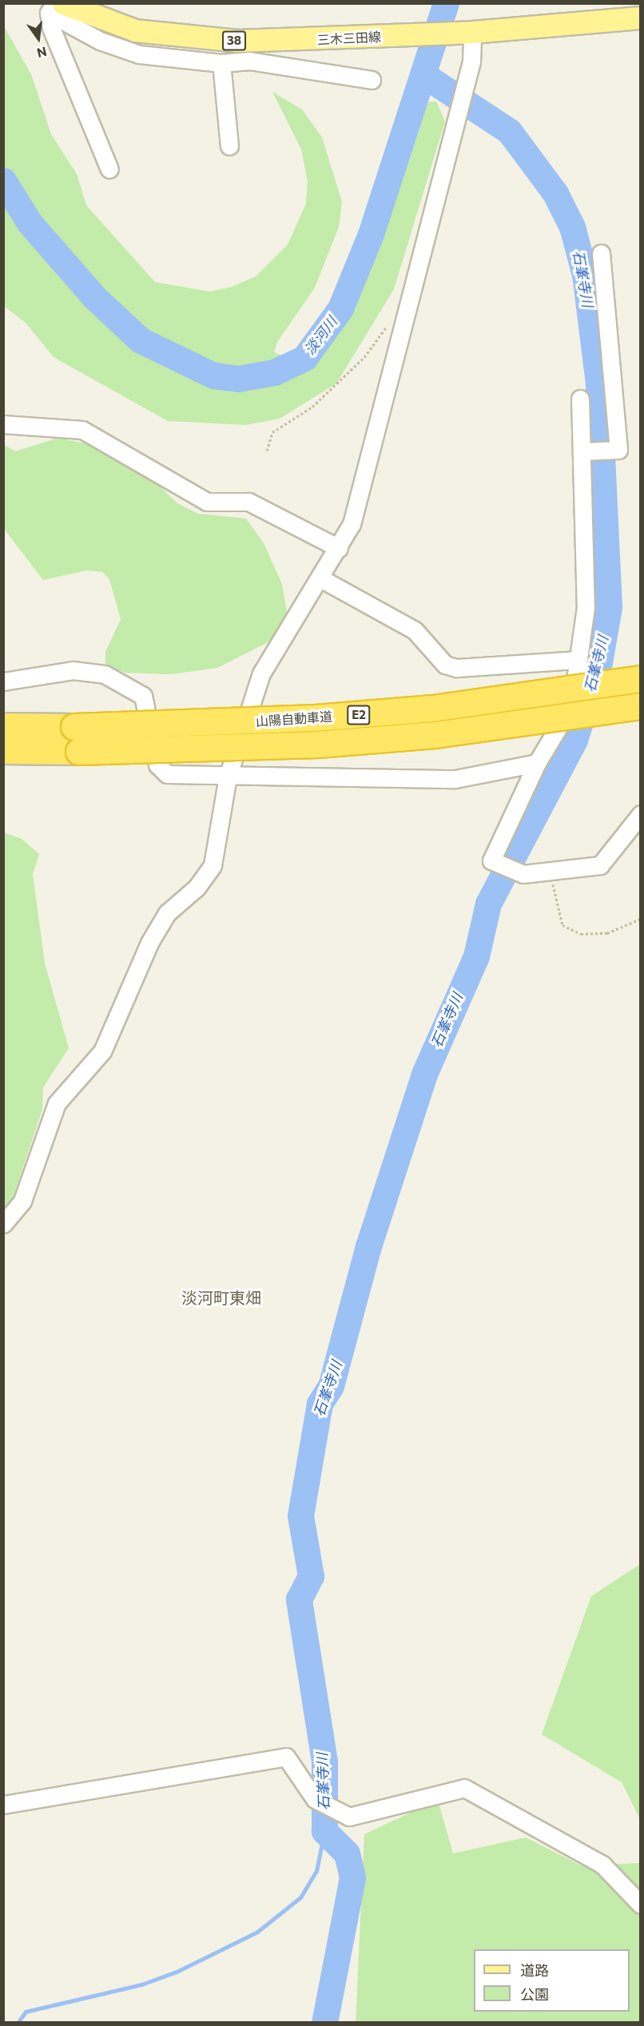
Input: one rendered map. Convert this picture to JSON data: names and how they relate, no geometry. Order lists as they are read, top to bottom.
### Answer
{
  "streets": {
    "highway": ["E2", "山陽自動車道"],
    "main road": ["三木三田線", "38"]
  },
  "districts": ["淡河町東畑"],
  "water": ["石峯寺川", "淡河川"],
  "legend": ["道路", "公園"],
  "north": "bottom"
}
